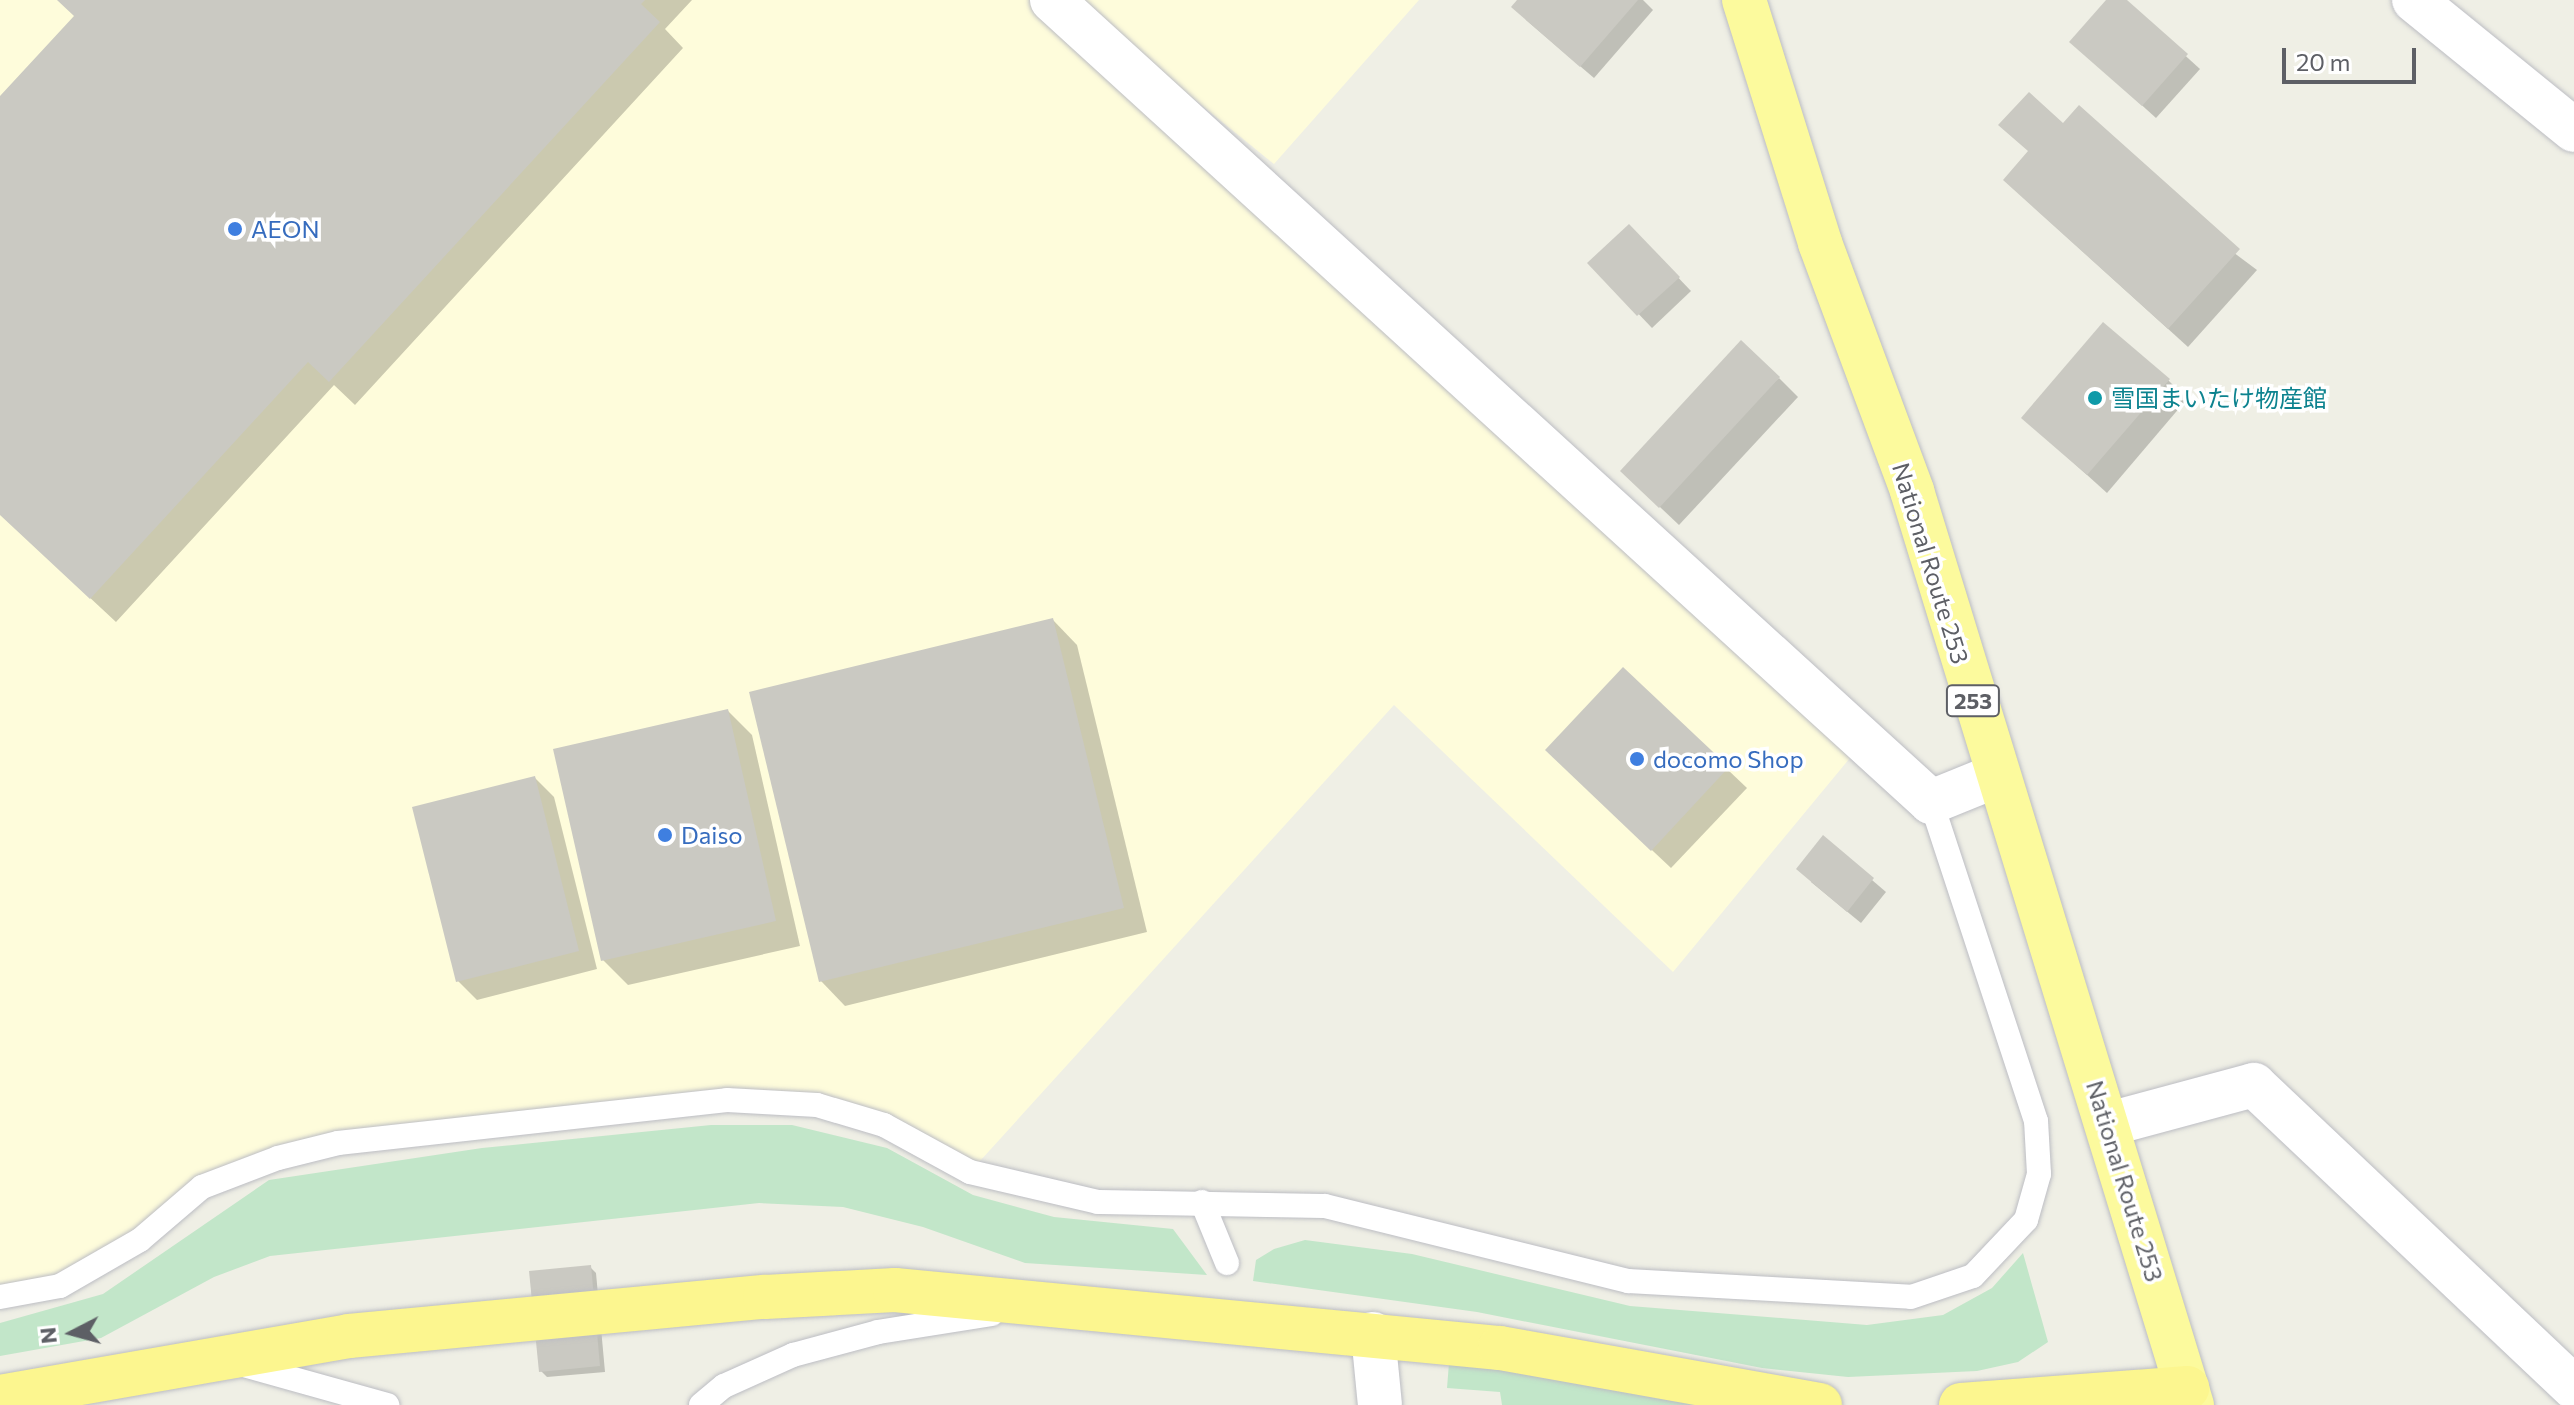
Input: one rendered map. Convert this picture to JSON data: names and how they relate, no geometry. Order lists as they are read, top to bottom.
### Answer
{
  "streets": {
    "highway": ["National Route 253", "253"]
  },
  "places": [
    "AEON",
    "雪国まいたけ物産館",
    "docomo Shop",
    "Daiso"
  ],
  "scale_bar": "20 m",
  "north": "left"
}
